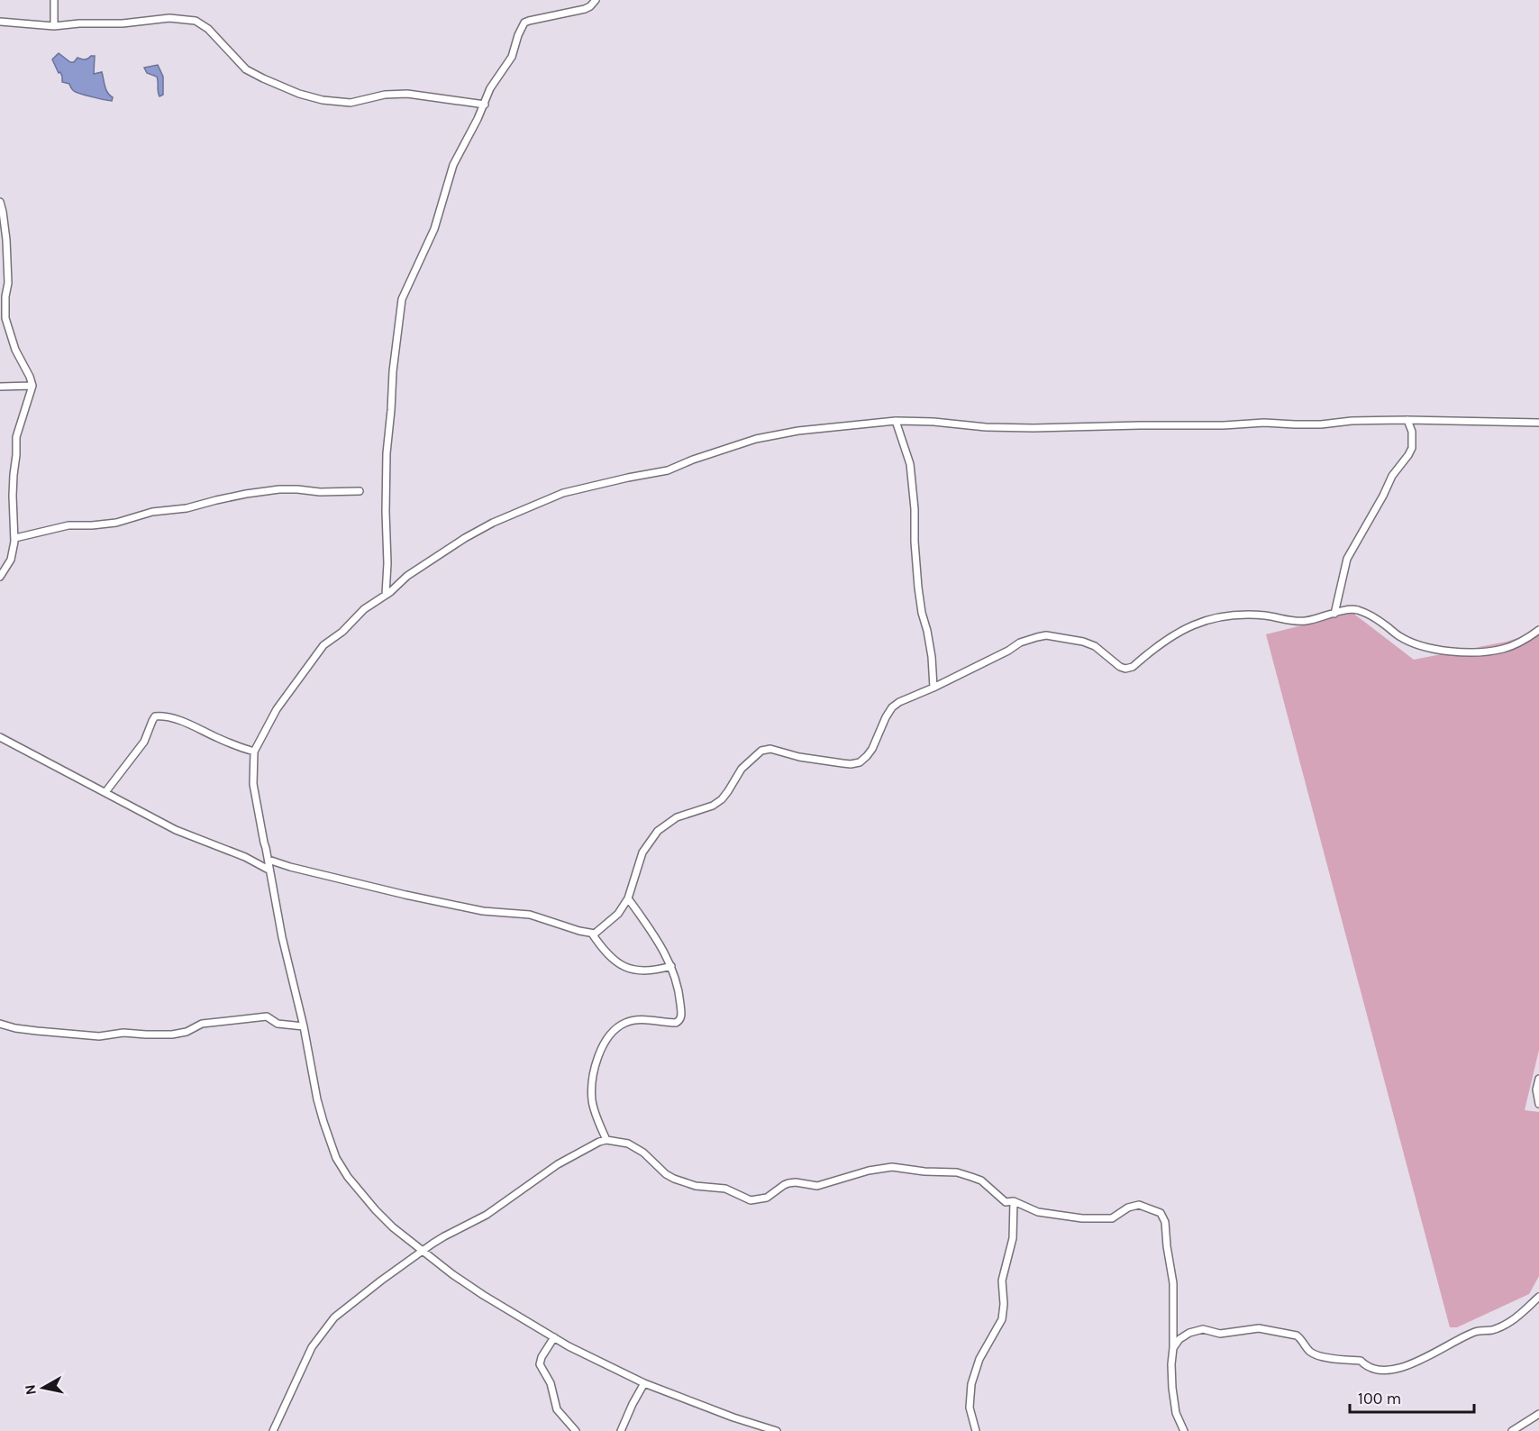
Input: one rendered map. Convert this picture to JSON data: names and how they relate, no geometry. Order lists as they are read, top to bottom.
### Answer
{
  "scale_bar": "100 m",
  "north": "left"
}
